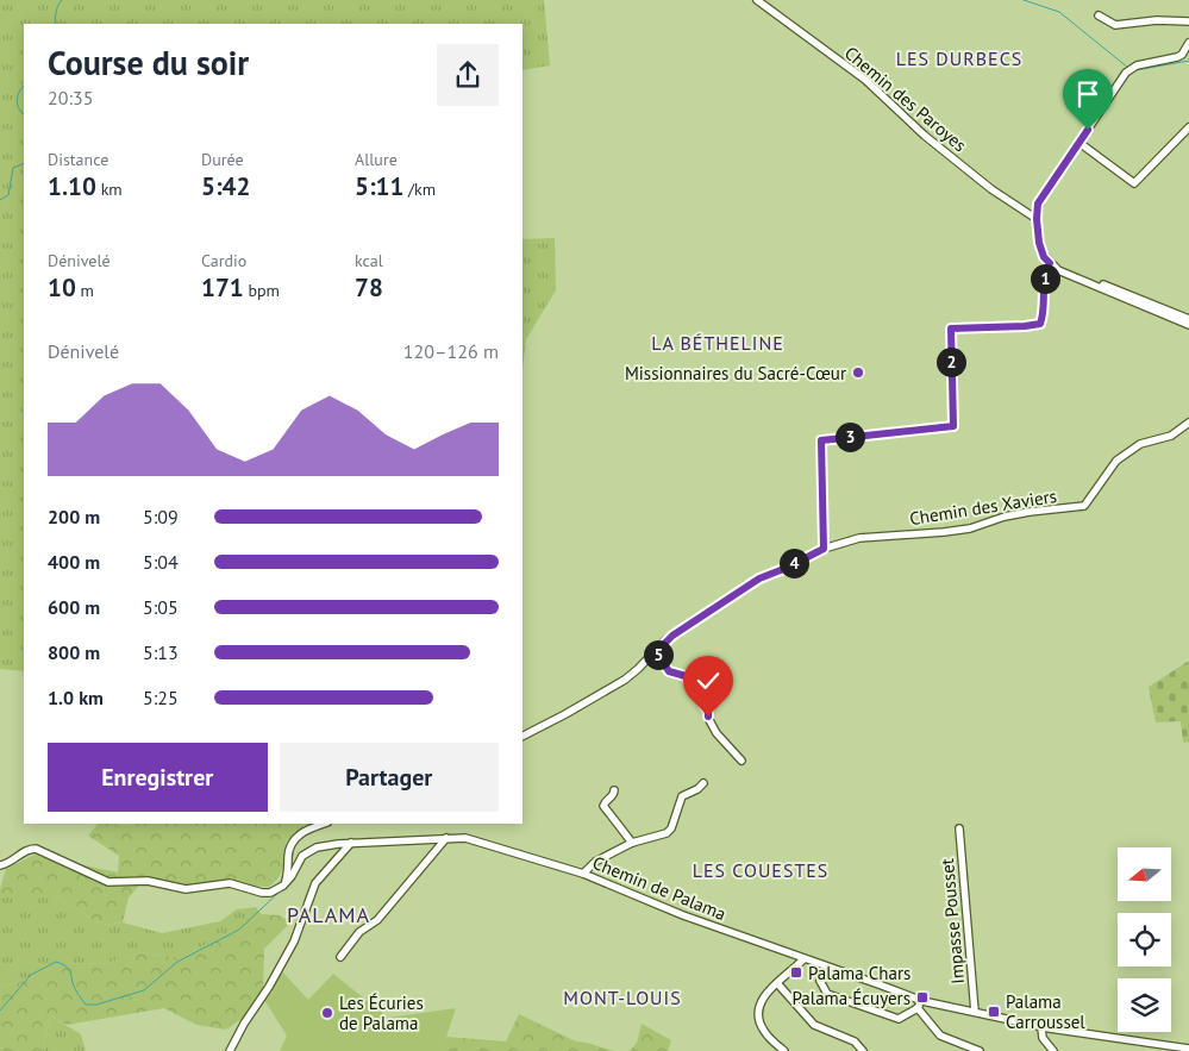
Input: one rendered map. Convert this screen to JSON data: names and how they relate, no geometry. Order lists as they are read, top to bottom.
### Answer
{
  "streets": {
    "street": [
      "Chemin des Paroyes",
      "Chemin des Xaviers",
      "Chemin de Palama",
      "Impasse Pousset"
    ]
  },
  "crossings": [
    ["Chemin de Palama", "Impasse Pousset"]
  ],
  "districts": [
    "LES DURBECS",
    "LA BÉTHELINE",
    "LES COUESTES",
    "PALAMA",
    "MONT-LOUIS"
  ],
  "places": {
    "other": ["Missionnaires du Sacré-Cœur", "Les Écuries de Palama"],
    "transit": ["Palama Chars", "Palama Écuyers", "Palama Carroussel"]
  },
  "north": "left",
  "page": {
    "heading": ["Course du soir", "20:35"],
    "stats": [
      ["Distance", "1.10 km"],
      ["Durée", "5:42"],
      ["Allure", "5:11 /km"],
      ["Dénivelé", "10 m"],
      ["Cardio", "171 bpm"],
      ["kcal", "78"]
    ],
    "pins": [
      "1",
      "2",
      "3",
      "4",
      "5"
    ],
    "chart": ["Dénivelé", "120–126 m"],
    "list": [
      {
        "name": "200 m",
        "note": "5:09"
      },
      {
        "name": "400 m",
        "note": "5:04"
      },
      {
        "name": "600 m",
        "note": "5:05"
      },
      {
        "name": "800 m",
        "note": "5:13"
      },
      {
        "name": "1.0 km",
        "note": "5:25"
      }
    ],
    "buttons": ["Enregistrer", "Partager"]
  }
}
